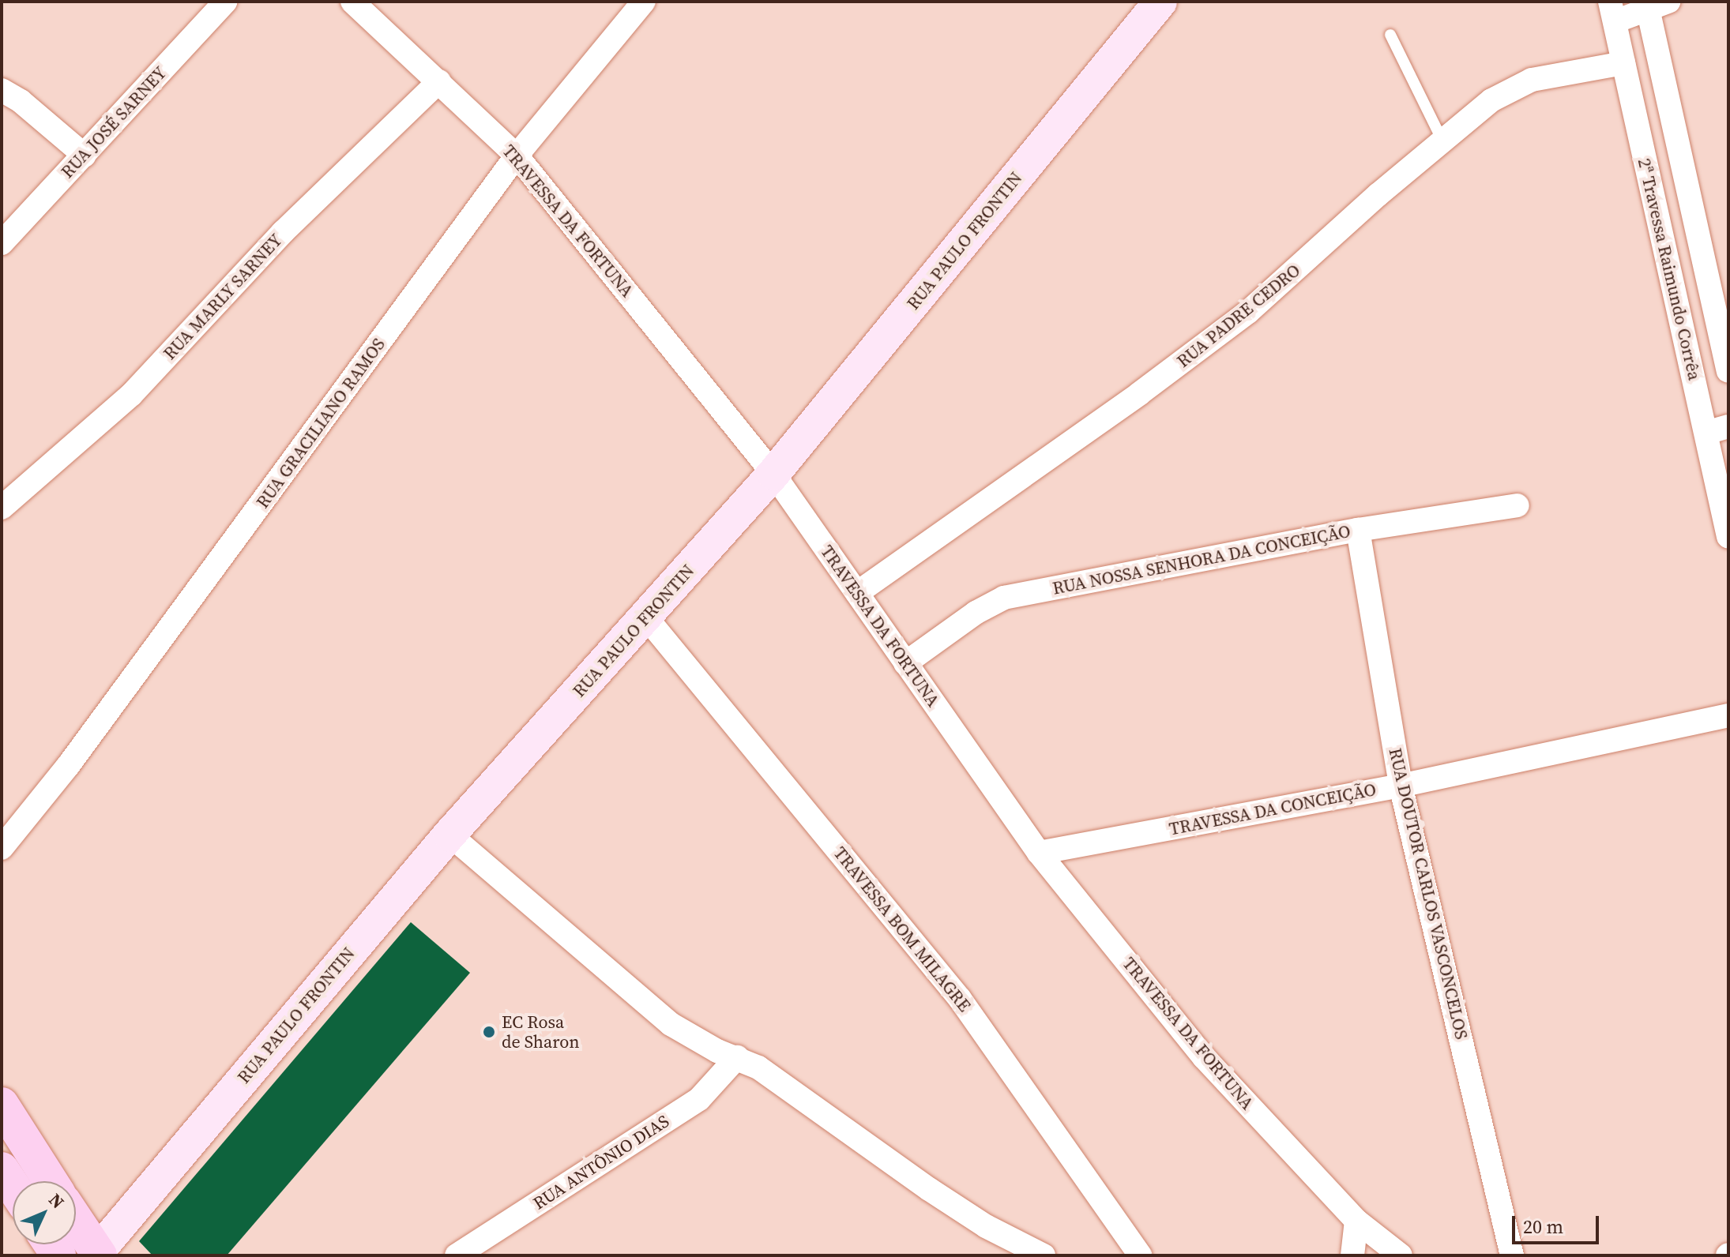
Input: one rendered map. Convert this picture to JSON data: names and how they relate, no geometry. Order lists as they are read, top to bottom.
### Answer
{
  "streets": {
    "street": [
      "RUA JOSÉ SARNEY",
      "TRAVESSA DA FORTUNA",
      "RUA PAULO FRONTIN",
      "2ª Travessa Raimundo Corrêa",
      "RUA MARLY SARNEY",
      "RUA PADRE CEDRO",
      "RUA GRACILIANO RAMOS",
      "RUA NOSSA SENHORA DA CONCEIÇÃO",
      "TRAVESSA DA CONCEIÇÃO",
      "RUA DOUTOR CARLOS VASCONCELOS",
      "TRAVESSA BOM MILAGRE",
      "RUA ANTÔNIO DIAS"
    ]
  },
  "crossings": [
    ["TRAVESSA DA FORTUNA", "RUA PAULO FRONTIN"],
    ["TRAVESSA DA FORTUNA", "RUA MARLY SARNEY"],
    ["TRAVESSA DA FORTUNA", "RUA PADRE CEDRO"],
    ["TRAVESSA DA FORTUNA", "RUA GRACILIANO RAMOS"],
    ["TRAVESSA DA FORTUNA", "RUA NOSSA SENHORA DA CONCEIÇÃO"],
    ["TRAVESSA DA FORTUNA", "TRAVESSA DA CONCEIÇÃO"],
    ["RUA PAULO FRONTIN", "TRAVESSA BOM MILAGRE"],
    ["2ª Travessa Raimundo Corrêa", "RUA PADRE CEDRO"],
    ["RUA NOSSA SENHORA DA CONCEIÇÃO", "RUA DOUTOR CARLOS VASCONCELOS"],
    ["TRAVESSA DA CONCEIÇÃO", "RUA DOUTOR CARLOS VASCONCELOS"]
  ],
  "places": ["EC Rosa de Sharon"],
  "scale_bar": "20 m",
  "north": "top right"
}
